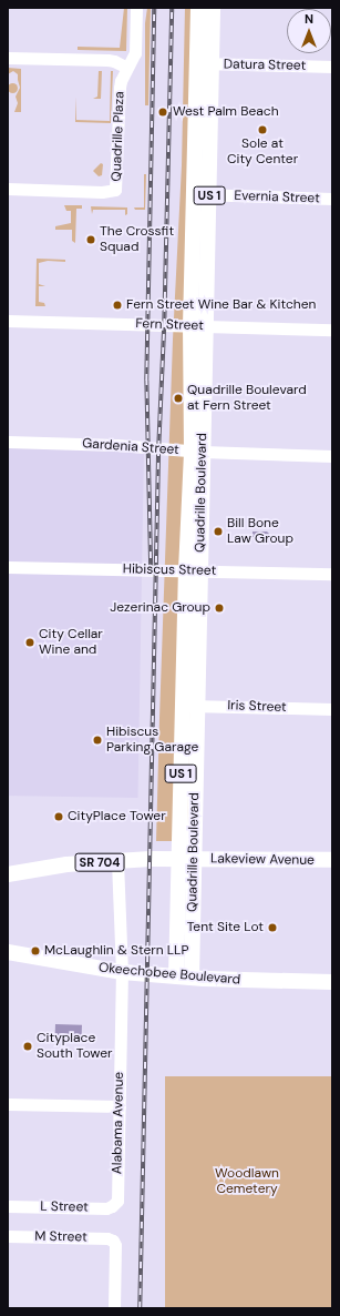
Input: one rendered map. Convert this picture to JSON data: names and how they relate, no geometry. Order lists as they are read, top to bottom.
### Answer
{
  "streets": {
    "main road": [
      "US 1",
      "Quadrille Boulevard",
      "Lakeview Avenue",
      "SR 704",
      "Okeechobee Boulevard"
    ],
    "street": [
      "Datura Street",
      "Quadrille Plaza",
      "Evernia Street",
      "Fern Street",
      "Gardenia Street",
      "Hibiscus Street",
      "Iris Street",
      "Alabama Avenue",
      "L Street",
      "M Street"
    ]
  },
  "crossings": [
    ["Datura Street", "Quadrille Boulevard"],
    ["Evernia Street", "Quadrille Boulevard"],
    ["Fern Street", "Quadrille Boulevard"],
    ["Gardenia Street", "Quadrille Boulevard"],
    ["Quadrille Boulevard", "Hibiscus Street"],
    ["Quadrille Boulevard", "Iris Street"],
    ["Quadrille Boulevard", "Lakeview Avenue"],
    ["Quadrille Boulevard", "SR 704"],
    ["Quadrille Boulevard", "Okeechobee Boulevard"],
    ["Lakeview Avenue", "SR 704"],
    ["SR 704", "Alabama Avenue"],
    ["Okeechobee Boulevard", "Alabama Avenue"],
    ["Alabama Avenue", "L Street"]
  ],
  "parks": ["Woodlawn Cemetery"],
  "places": [
    "West Palm Beach",
    "Sole at City Center",
    "The Crossfit Squad",
    "Fern Street Wine Bar & Kitchen",
    "Quadrille Boulevard at Fern Street",
    "Bill Bone Law Group",
    "Jezerinac Group",
    "City Cellar Wine and",
    "Hibiscus Parking Garage",
    "CityPlace Tower",
    "Tent Site Lot",
    "McLaughlin & Stern LLP",
    "Cityplace South Tower"
  ],
  "north": "top"
}
